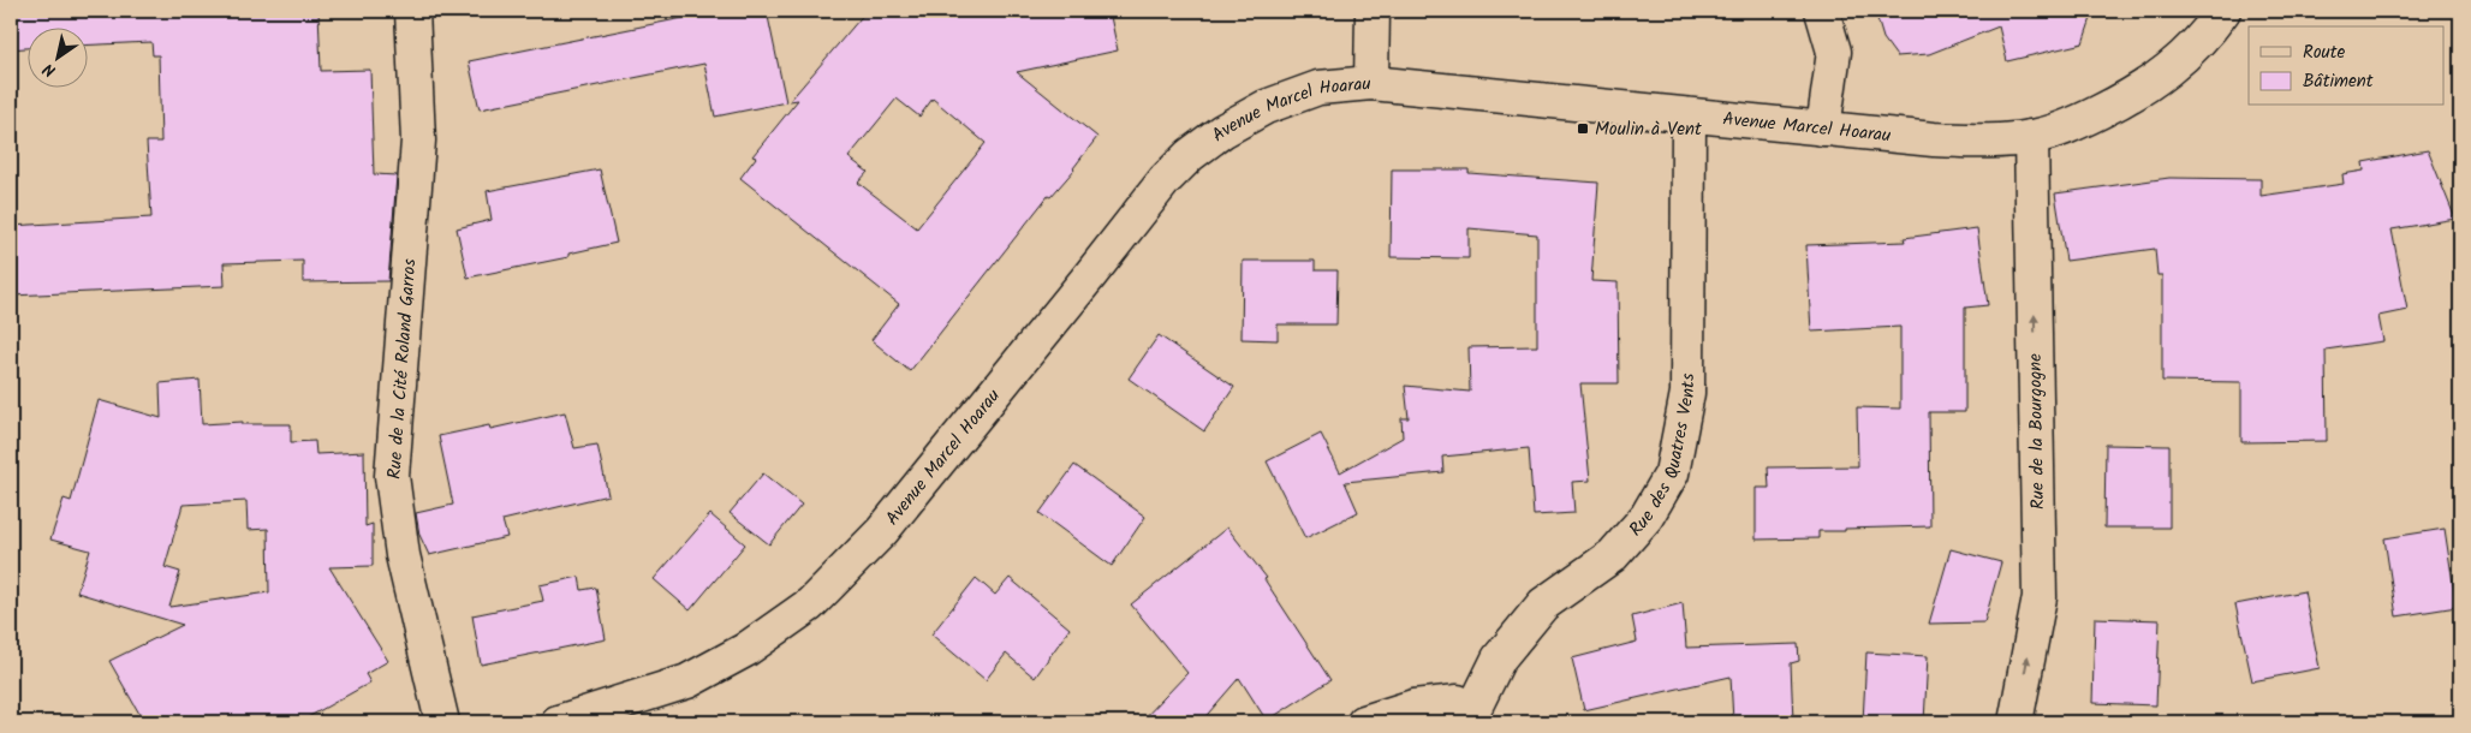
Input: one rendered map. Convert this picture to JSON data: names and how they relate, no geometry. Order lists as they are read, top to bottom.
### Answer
{
  "streets": {
    "street": [
      "Avenue Marcel Hoarau",
      "Rue de la Cité Roland Garros",
      "Rue de la Bourgogne",
      "Rue des Quatres Vents"
    ]
  },
  "crossings": [
    ["Avenue Marcel Hoarau", "Rue de la Bourgogne"],
    ["Avenue Marcel Hoarau", "Rue des Quatres Vents"]
  ],
  "one_way": ["Rue de la Bourgogne"],
  "places": {
    "transit": ["Moulin à Vent"]
  },
  "legend": ["Route", "Bâtiment"],
  "north": "bottom left"
}
